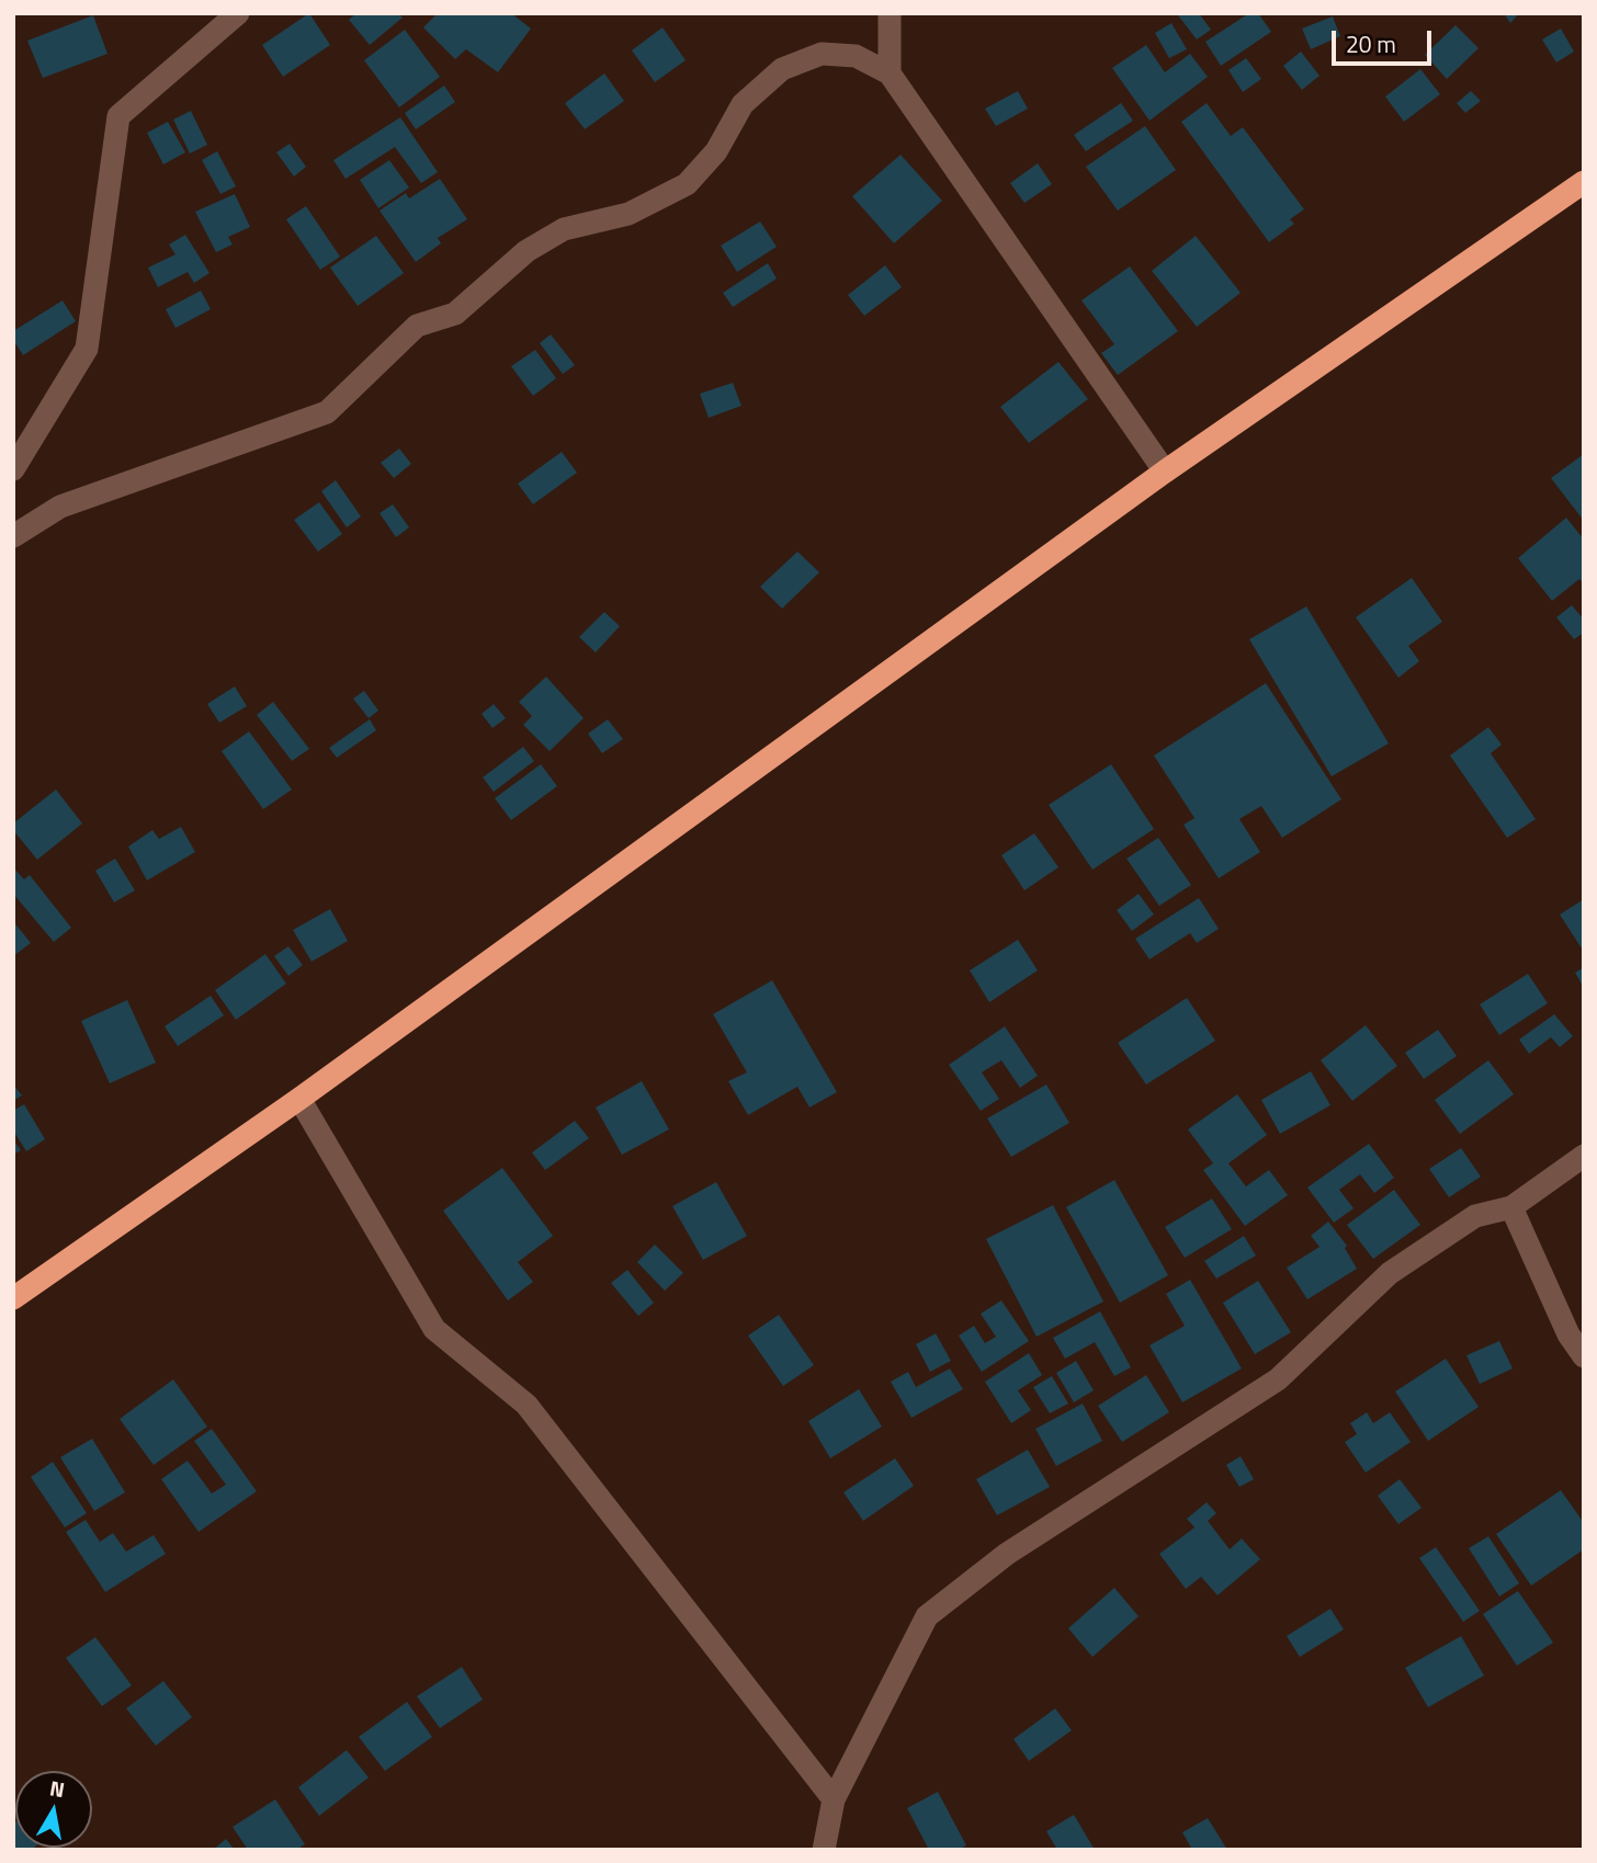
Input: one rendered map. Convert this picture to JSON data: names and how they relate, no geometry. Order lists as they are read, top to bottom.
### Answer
{
  "scale_bar": "20 m",
  "north": "top"
}
